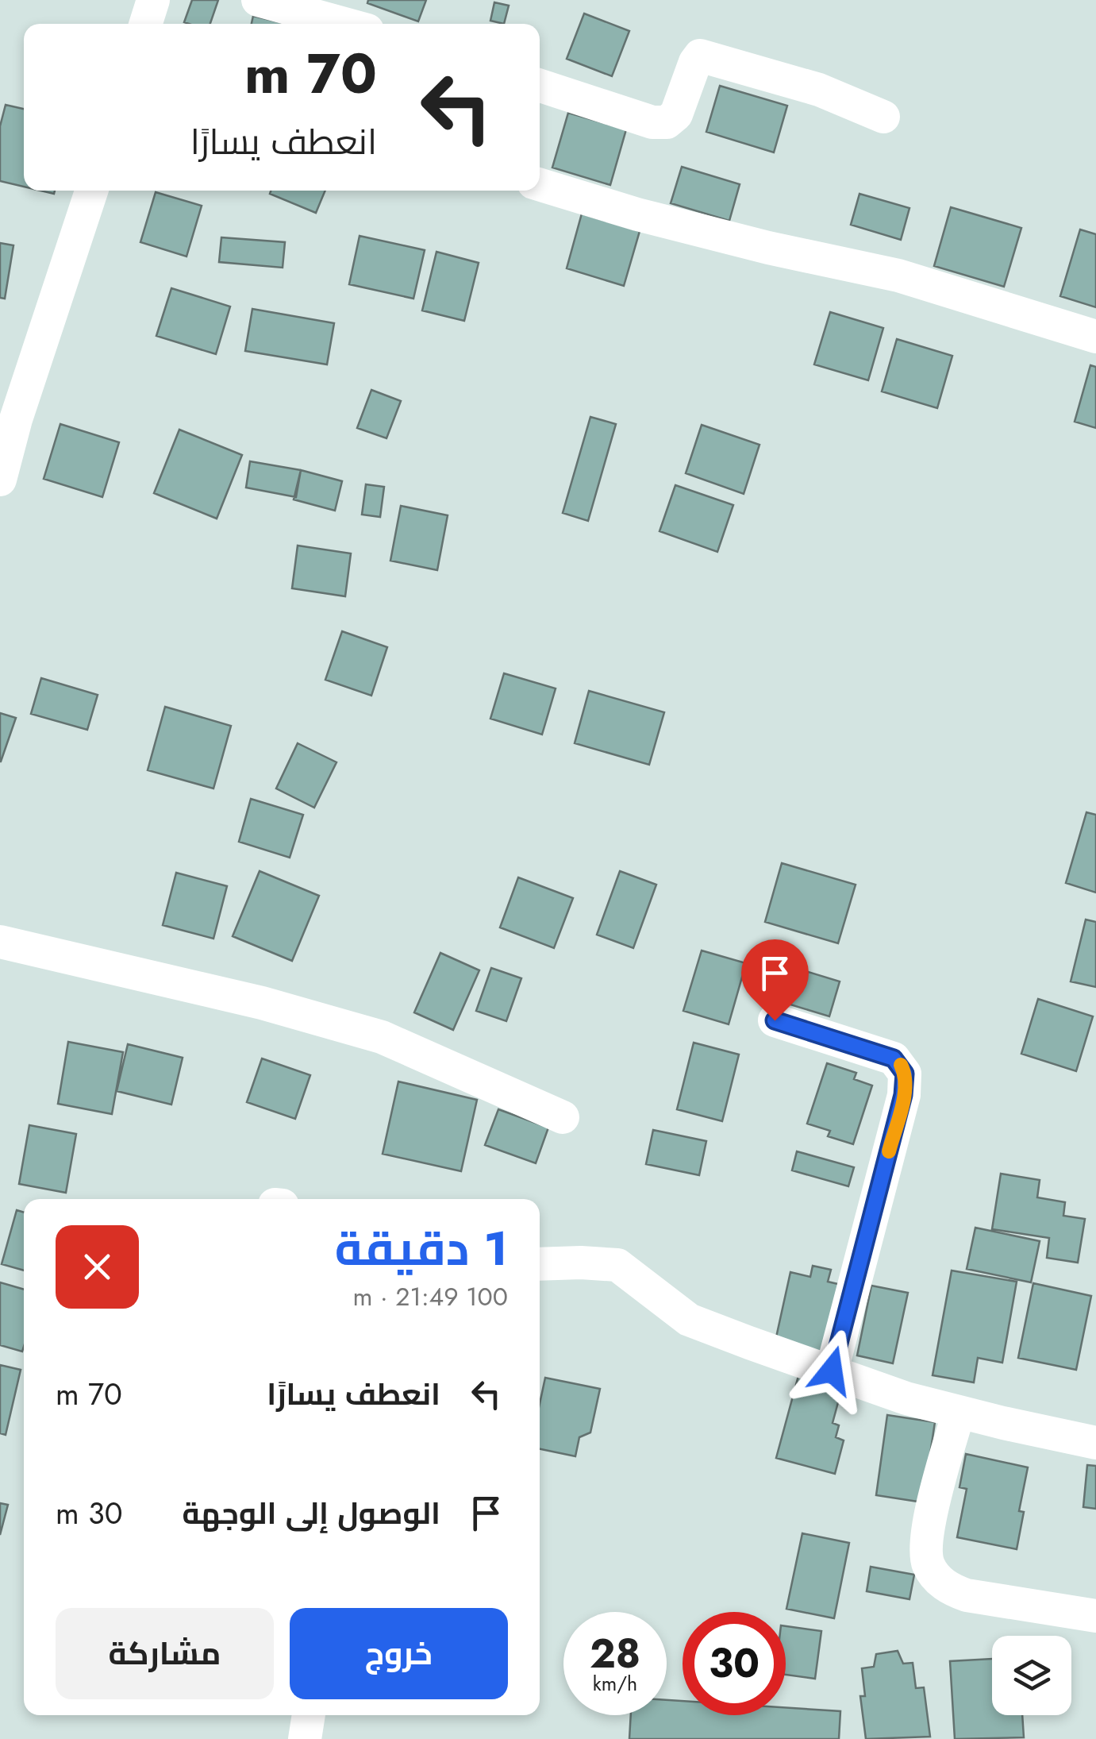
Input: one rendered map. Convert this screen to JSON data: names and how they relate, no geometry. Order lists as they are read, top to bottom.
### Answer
{
  "page": {
    "turn": ["70 m", "انعطف يسارًا"],
    "heading": ["1 دقيقة", "100 m · 21:49"],
    "list": [
      {
        "name": "انعطف يسارًا",
        "value": "70 m"
      },
      {
        "name": "الوصول إلى الوجهة",
        "value": "30 m"
      }
    ],
    "buttons": ["خروج", "مشاركة"],
    "speed": "28 km/h",
    "limit": "30"
  }
}
